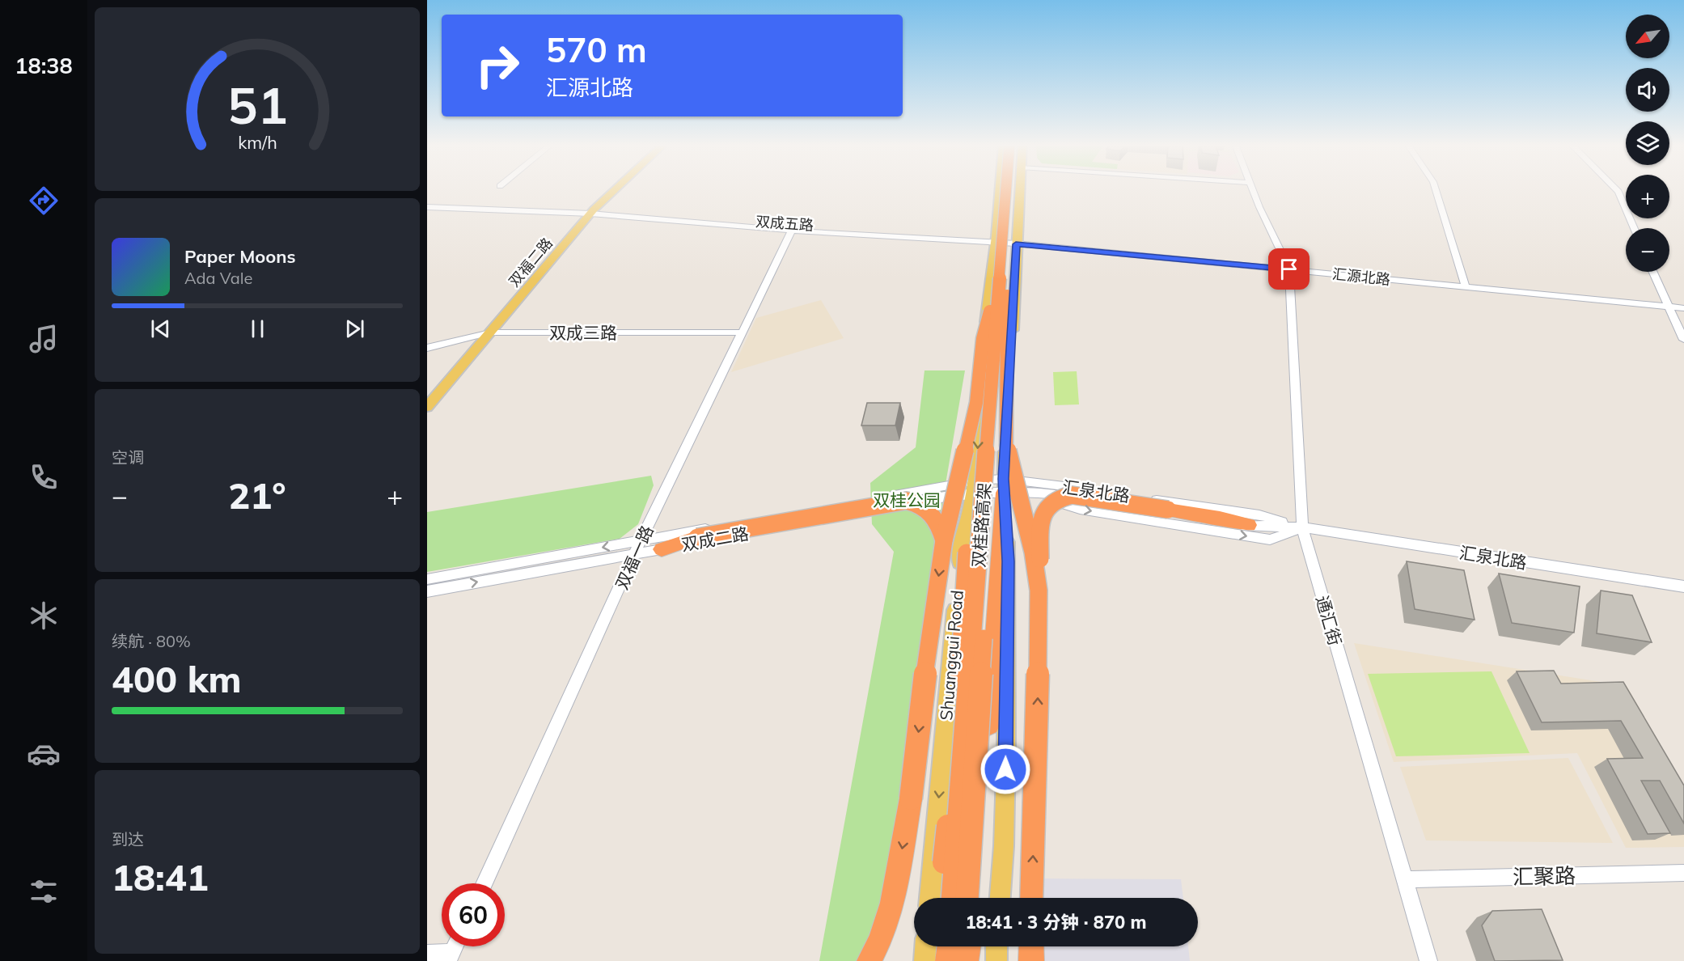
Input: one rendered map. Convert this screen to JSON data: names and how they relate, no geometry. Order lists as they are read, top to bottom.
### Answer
{
  "streets": {
    "highway": ["双桂路高架"],
    "main road": ["双福二路", "Shuanggui Road"],
    "street": [
      "双成五路",
      "汇源北路",
      "双成三路",
      "汇泉北路",
      "双成二路",
      "双福一路",
      "通汇街",
      "汇聚路"
    ]
  },
  "crossings": [
    ["双成五路", "双福二路"],
    ["双成五路", "汇源北路"],
    ["双成五路", "双福一路"],
    ["双成五路", "Shuanggui Road"],
    ["双福二路", "双成三路"],
    ["汇源北路", "通汇街"],
    ["汇源北路", "Shuanggui Road"],
    ["双成三路", "双福一路"],
    ["汇泉北路", "双成二路"],
    ["汇泉北路", "通汇街"],
    ["双成二路", "双福一路"],
    ["双成二路", "Shuanggui Road"],
    ["通汇街", "汇聚路"]
  ],
  "parks": ["双桂公园"],
  "north": "bottom left",
  "page": {
    "tabs": "18:38",
    "map_buttons": ["+", "−"],
    "turn": ["570 m", "汇源北路"],
    "song": ["Paper Moons", "Ada Vale"],
    "tile": [
      "空调",
      ["续航 · 80%", "400 km"],
      ["到达", "18:41"]
    ],
    "heat": ["−", "21°", "+"],
    "limit": "60",
    "trip": "18:41 · 3 分钟 · 870 m",
    "gauge": ["51", "km/h"]
  }
}
